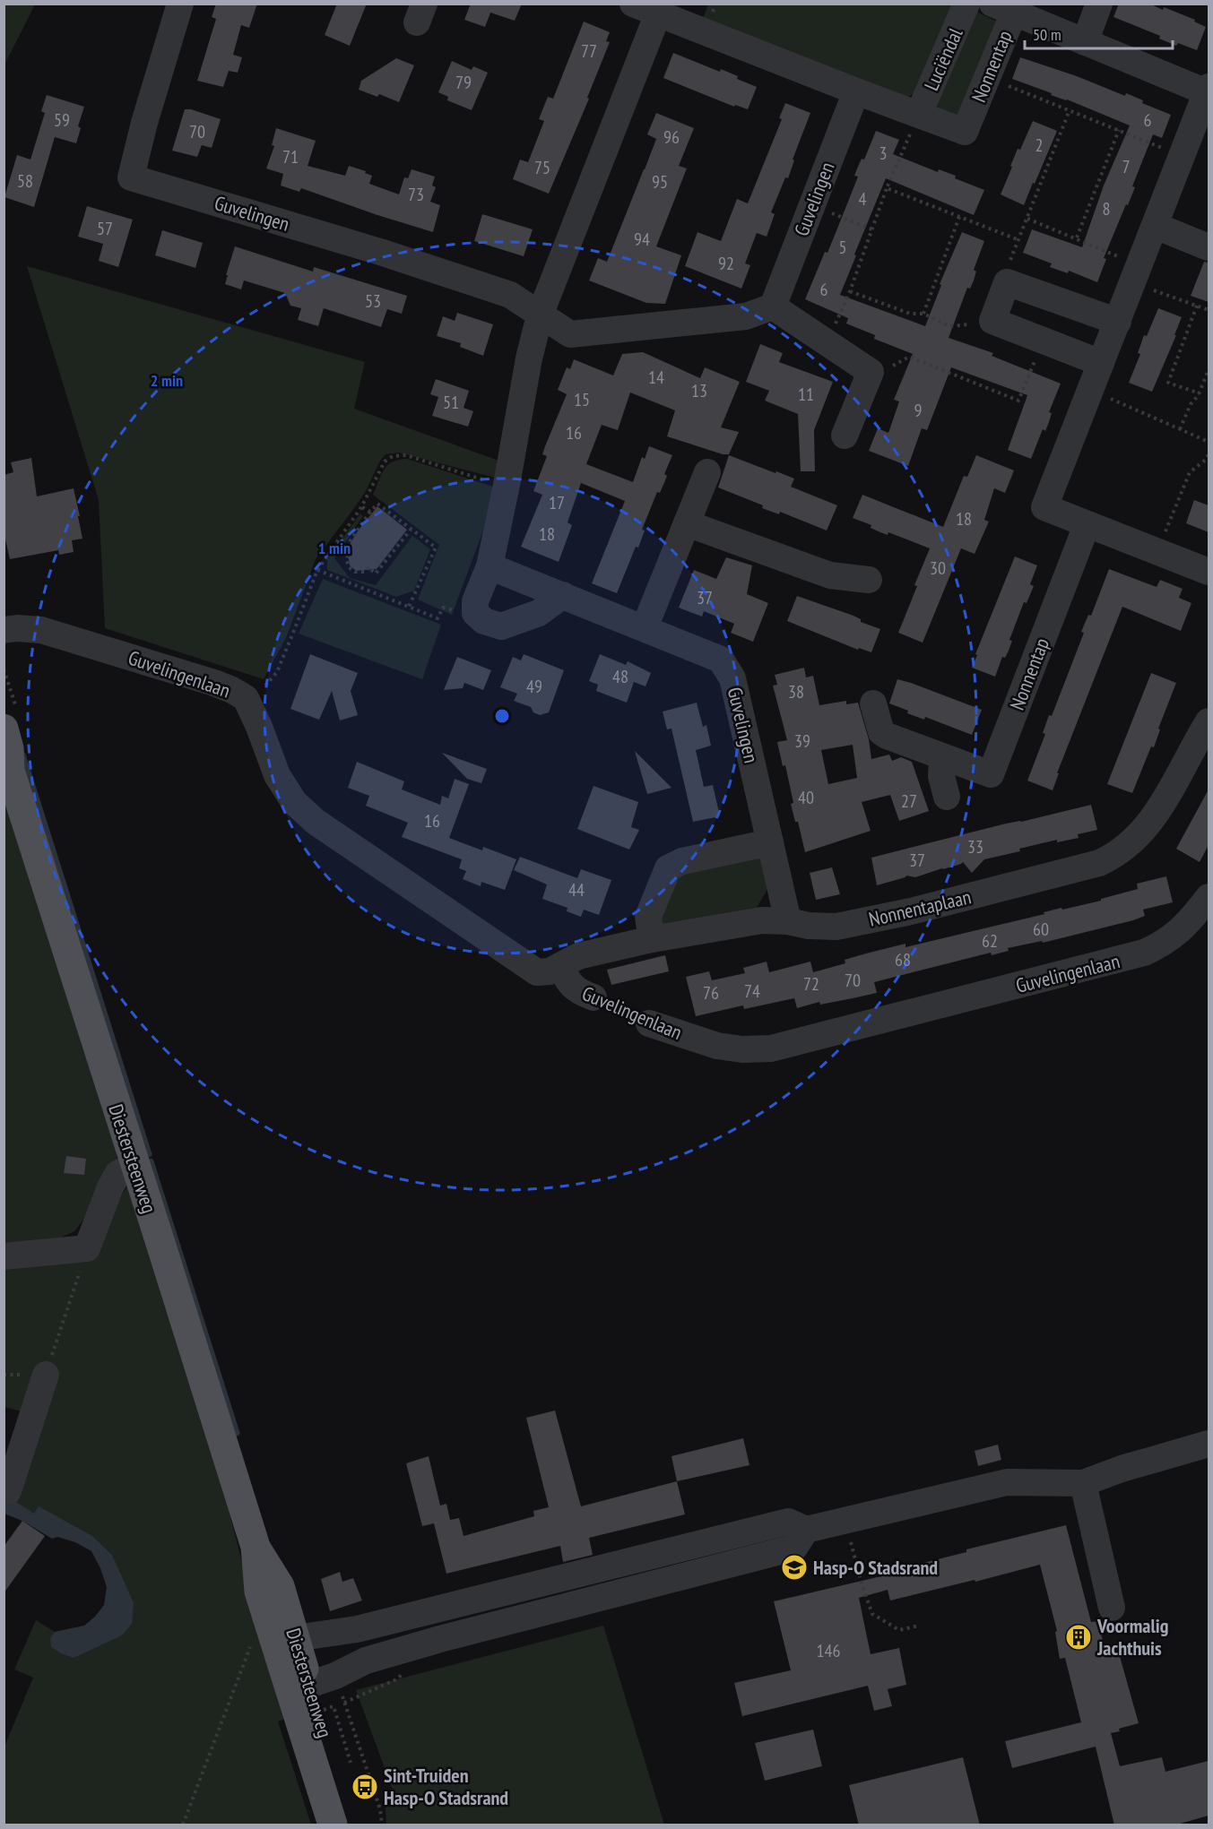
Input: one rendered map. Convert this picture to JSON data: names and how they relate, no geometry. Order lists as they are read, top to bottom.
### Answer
{
  "streets": {
    "main road": ["Diestersteenweg"],
    "street": [
      "Luciëndal",
      "Nonnentap",
      "Guvelingen",
      "Guvelingenlaan",
      "Nonnentaplaan"
    ]
  },
  "crossings": [
    ["Luciëndal", "Nonnentap"],
    ["Guvelingen", "Nonnentaplaan"],
    ["Guvelingenlaan", "Nonnentaplaan"]
  ],
  "places": {
    "school or university": ["Hasp-O Stadsrand"],
    "building": ["Voormalig Jachthuis"],
    "bus stop": ["Sint-Truiden Hasp-O Stadsrand"]
  },
  "house_numbers": [
    "77",
    "79",
    "59",
    "6",
    "70",
    "96",
    "2",
    "3",
    "71",
    "7",
    "75",
    "58",
    "95",
    "73",
    "4",
    "8",
    "57",
    "94",
    "5",
    "92",
    "6",
    "53",
    "14",
    "13",
    "11",
    "15",
    "51",
    "9",
    "16",
    "17",
    "18",
    "18",
    "30",
    "37",
    "48",
    "49",
    "38",
    "39",
    "40",
    "27",
    "16",
    "33",
    "37",
    "44",
    "60",
    "62",
    "68",
    "70",
    "72",
    "74",
    "76",
    "146"
  ],
  "scale_bar": "50 m",
  "rings": ["2 min", "1 min"]
}
